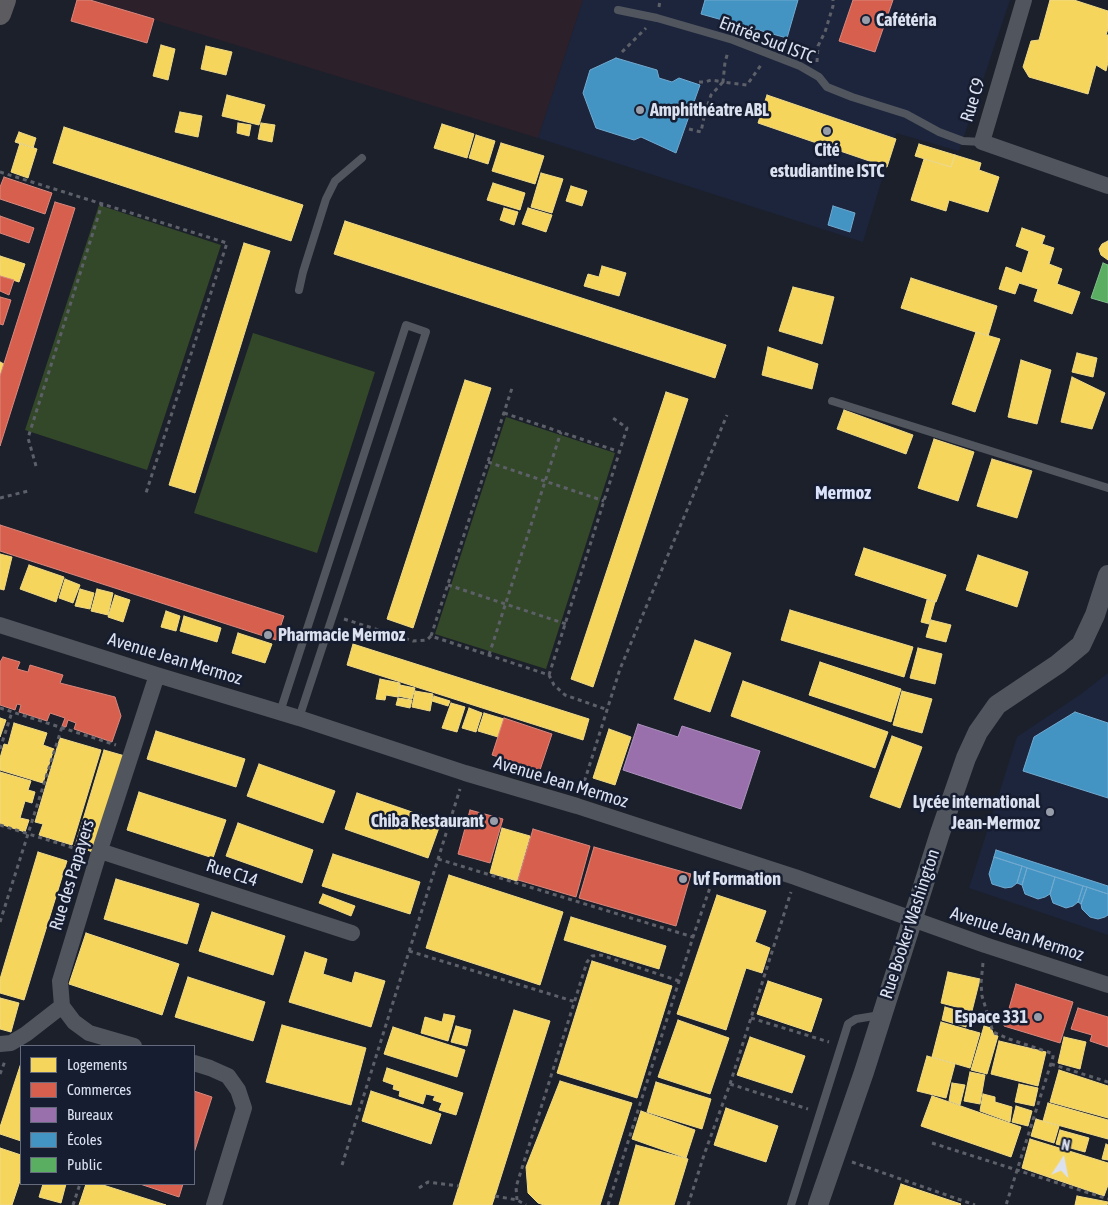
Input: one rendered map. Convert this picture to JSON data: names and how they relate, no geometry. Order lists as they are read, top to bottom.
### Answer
{
  "streets": {
    "street": [
      "Rue C9",
      "Avenue Jean Mermoz",
      "Rue C14",
      "Rue des Papayers",
      "Rue Booker Washington"
    ],
    "lane": ["Entrée Sud ISTC"]
  },
  "crossings": [
    ["Entrée Sud ISTC", "Rue C9"],
    ["Avenue Jean Mermoz", "Rue des Papayers"],
    ["Avenue Jean Mermoz", "Rue Booker Washington"],
    ["Rue C14", "Rue des Papayers"]
  ],
  "districts": ["Mermoz"],
  "places": [
    "Cafétéria",
    "Amphithéatre ABL",
    "Cité estudiantine ISTC",
    "Pharmacie Mermoz",
    "Lycée international Jean-Mermoz",
    "Chiba Restaurant",
    "lvf Formation",
    "Espace 331"
  ],
  "legend": [
    "Logements",
    "Commerces",
    "Bureaux",
    "Écoles",
    "Public"
  ],
  "north": "top"
}
